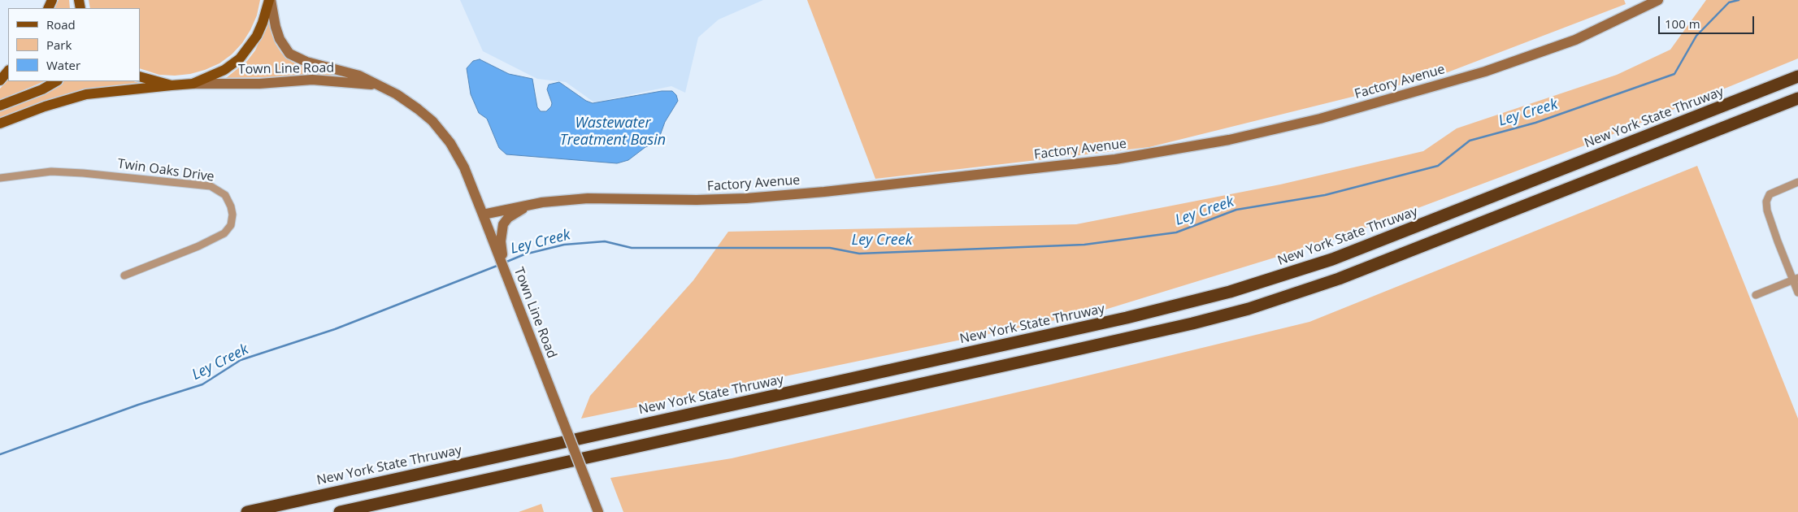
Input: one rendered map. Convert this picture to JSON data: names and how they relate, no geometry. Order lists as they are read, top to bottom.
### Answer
{
  "streets": {
    "highway": ["New York State Thruway"],
    "street": ["Town Line Road", "Factory Avenue", "Twin Oaks Drive"]
  },
  "crossings": [
    ["Town Line Road", "Factory Avenue"]
  ],
  "water": ["Ley Creek", "Wastewater Treatment Basin"],
  "legend": ["Road", "Park", "Water"],
  "scale_bar": "100 m"
}
